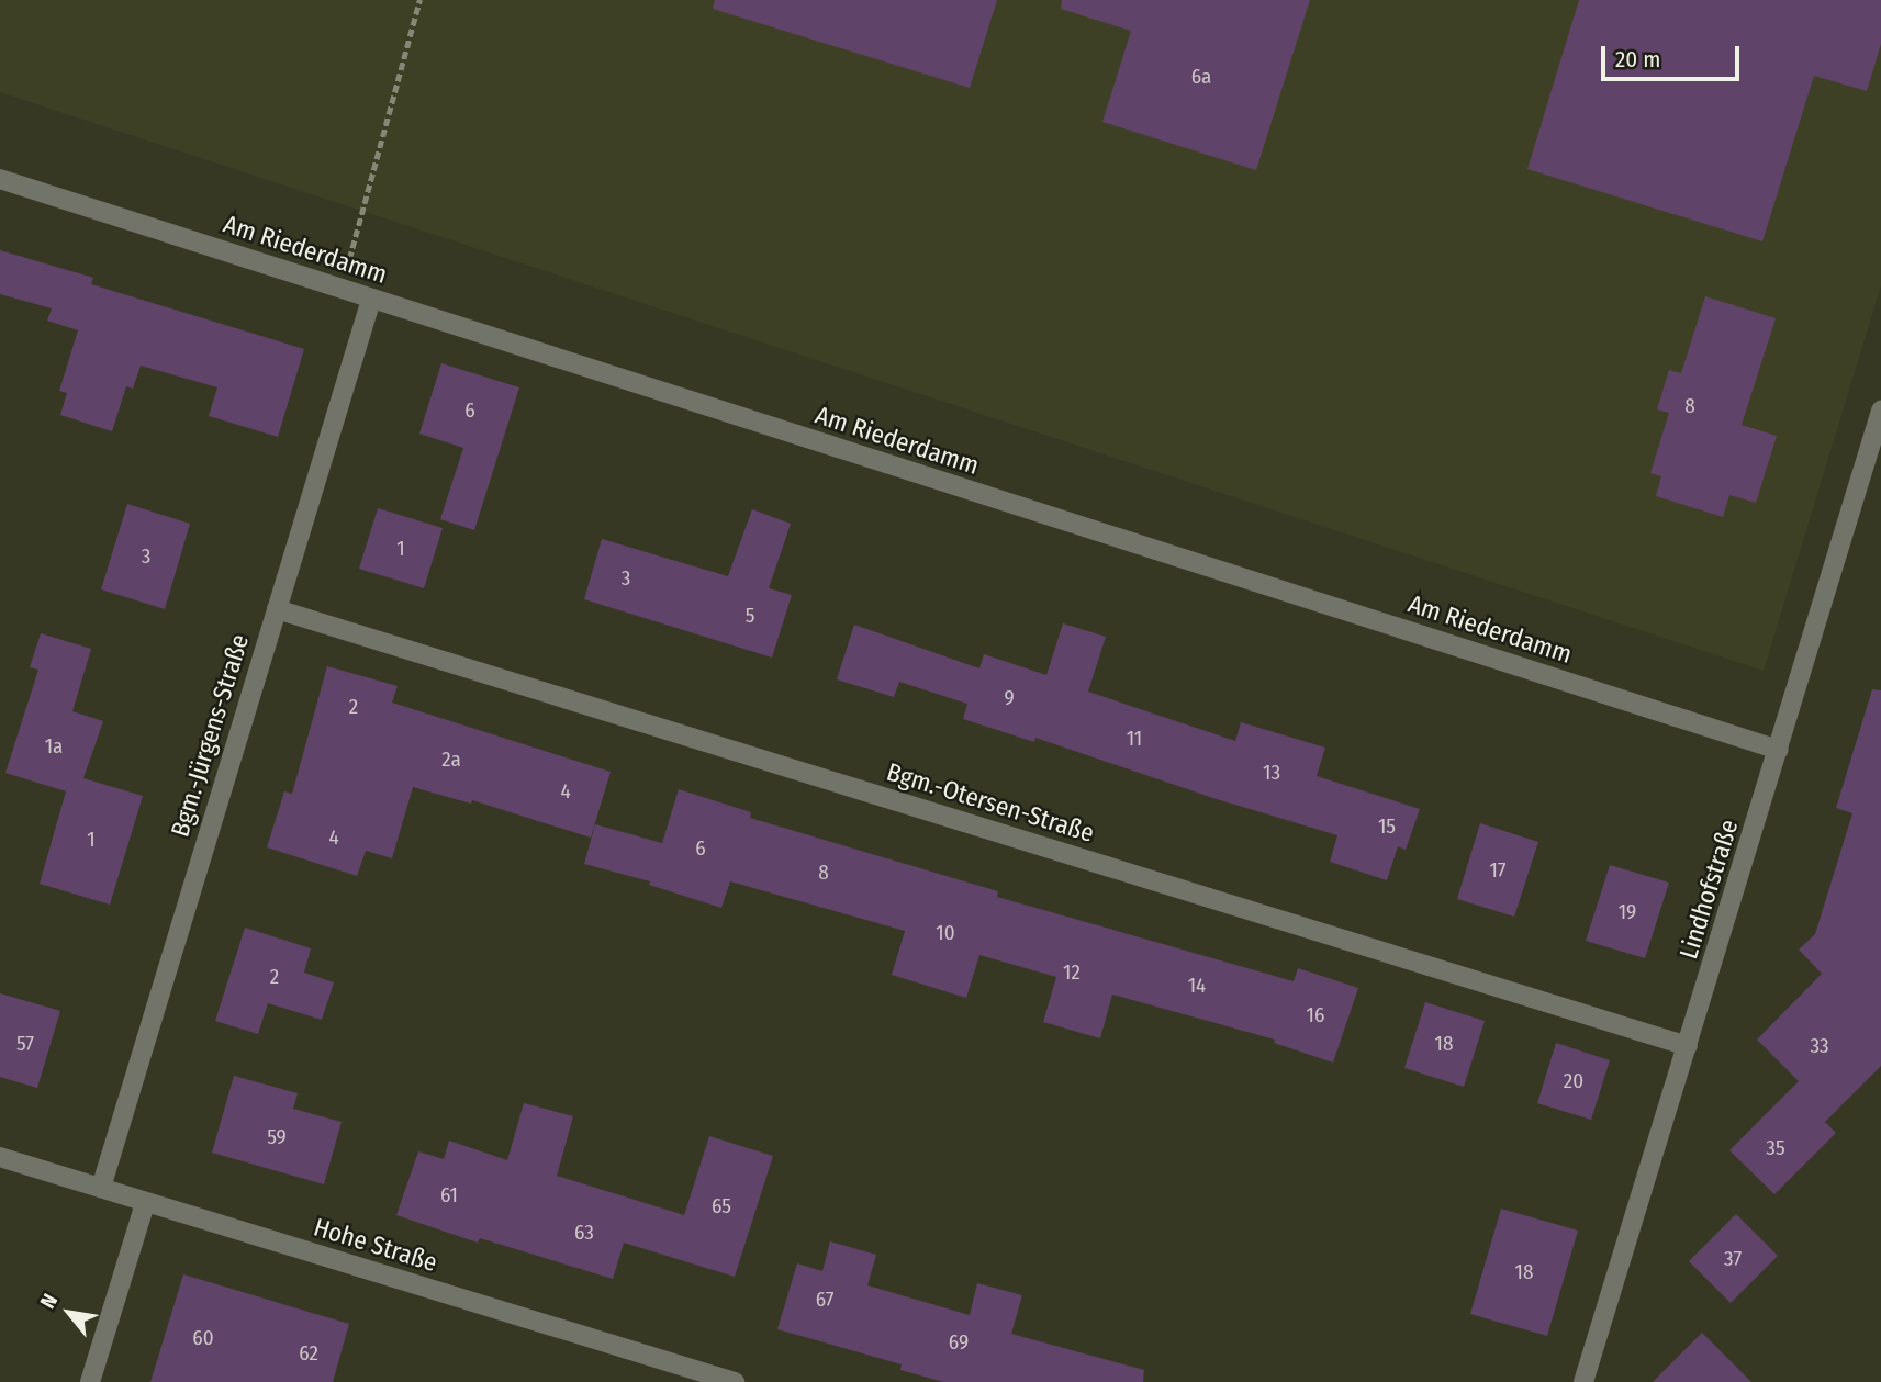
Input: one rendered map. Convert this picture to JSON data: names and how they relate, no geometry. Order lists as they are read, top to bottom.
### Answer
{
  "streets": {
    "street": [
      "Am Riederdamm",
      "Bgm.-Jürgens-Straße",
      "Bgm.-Otersen-Straße",
      "Lindhofstraße",
      "Hohe Straße"
    ]
  },
  "crossings": [
    ["Am Riederdamm", "Bgm.-Jürgens-Straße"],
    ["Am Riederdamm", "Lindhofstraße"],
    ["Bgm.-Jürgens-Straße", "Bgm.-Otersen-Straße"],
    ["Bgm.-Jürgens-Straße", "Hohe Straße"],
    ["Bgm.-Otersen-Straße", "Lindhofstraße"]
  ],
  "house_numbers": [
    "6a",
    "8",
    "6",
    "1",
    "3",
    "3",
    "5",
    "9",
    "2",
    "11",
    "1a",
    "2a",
    "13",
    "4",
    "15",
    "4",
    "1",
    "6",
    "17",
    "8",
    "19",
    "10",
    "12",
    "2",
    "14",
    "16",
    "57",
    "18",
    "33",
    "20",
    "59",
    "35",
    "61",
    "65",
    "63",
    "37",
    "18",
    "67",
    "60",
    "69",
    "62"
  ],
  "scale_bar": "20 m",
  "north": "top left"
}
